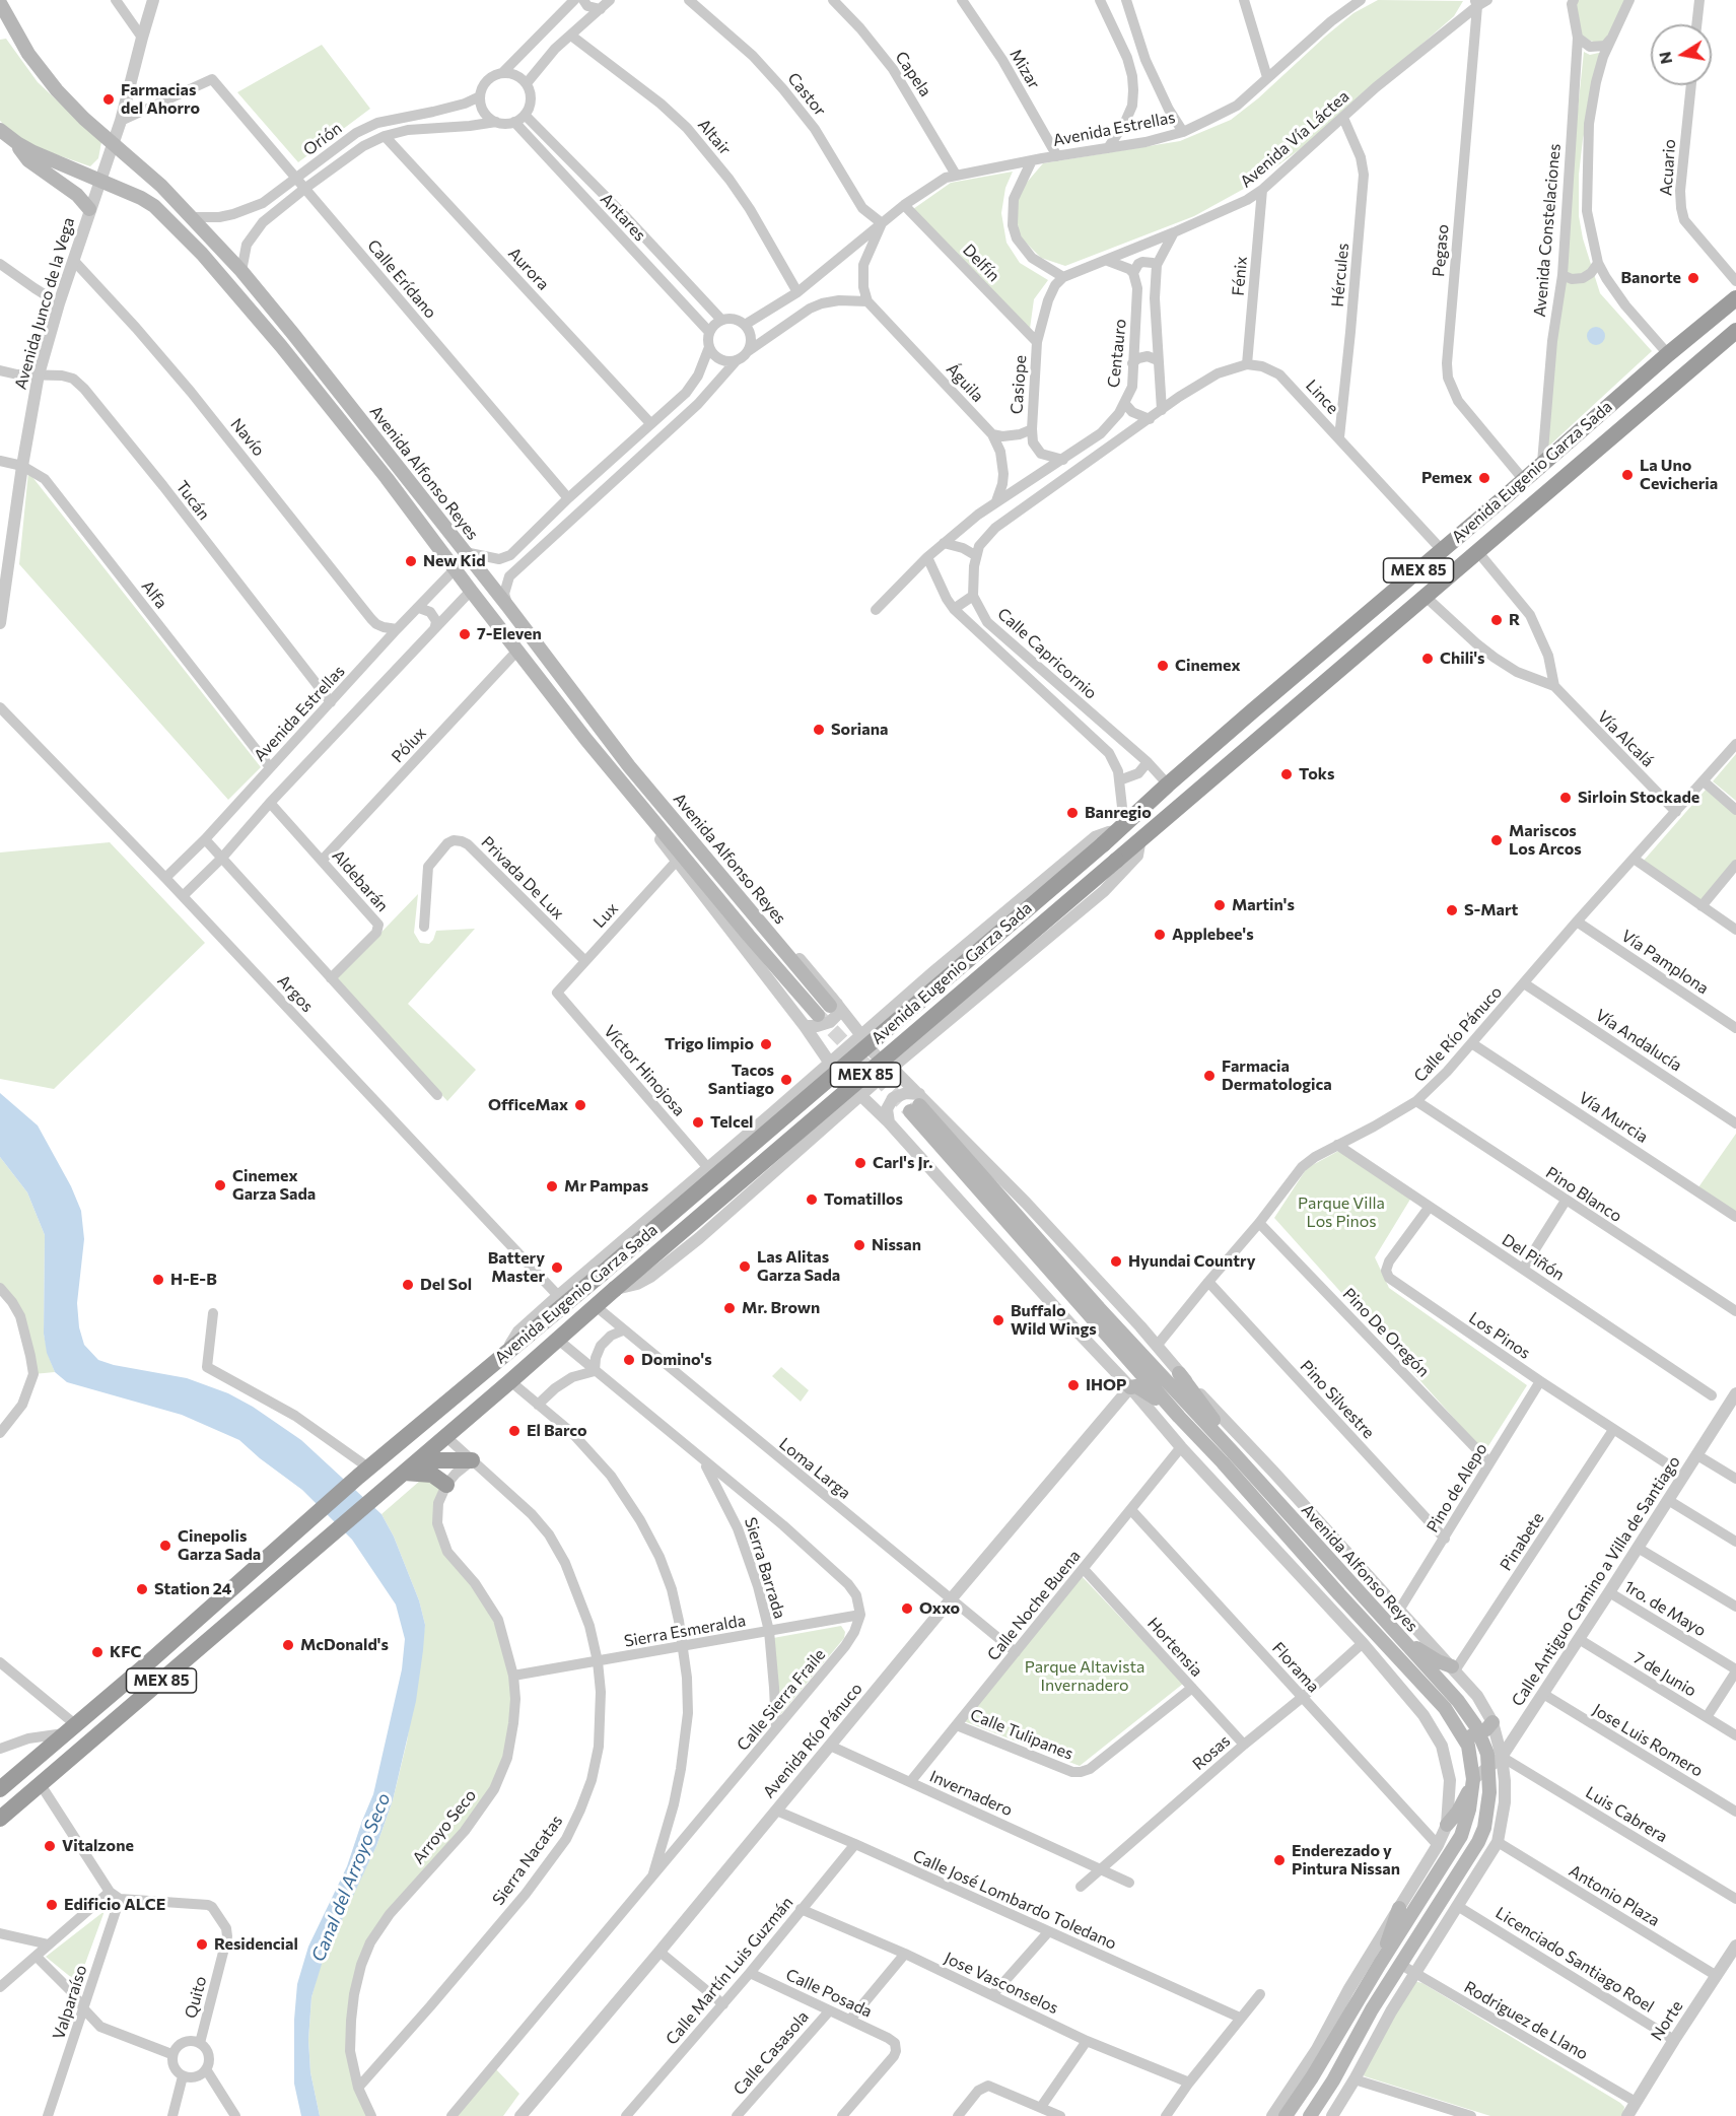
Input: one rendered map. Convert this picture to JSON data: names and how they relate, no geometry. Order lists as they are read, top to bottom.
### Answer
{
  "streets": {
    "highway": ["Avenida Eugenio Garza Sada", "MEX 85"],
    "main road": ["Avenida Alfonso Reyes"],
    "street": [
      "Mizar",
      "Capela",
      "Castor",
      "Avenida Estrellas",
      "Altair",
      "Orión",
      "Avenida Vía Láctea",
      "Acuario",
      "Antares",
      "Avenida Constelaciones",
      "Pegaso",
      "Delfín",
      "Aurora",
      "Hércules",
      "Fénix",
      "Calle Erídano",
      "Avenida Junco de la Vega",
      "Centauro",
      "Águila",
      "Casiope",
      "Lince",
      "Navío",
      "Tucán",
      "Alfa",
      "Calle Capricornio",
      "Vía Alcalá",
      "Pólux",
      "Privada De Lux",
      "Aldebarán",
      "Lux",
      "Vía Pamplona",
      "Argos",
      "Calle Río Pánuco",
      "Vía Andalucía",
      "Víctor Hinojosa",
      "Vía Murcia",
      "Pino Blanco",
      "Del Piñón",
      "Pino De Oregón",
      "Los Pinos",
      "Pino Silvestre",
      "Loma Larga",
      "Pino de Alepo",
      "Pinabete",
      "Sierra Barrada",
      "Calle Antiguo Camino a Villa de Santiago",
      "Calle Noche Buena",
      "1ro. de Mayo",
      "Sierra Esmeralda",
      "Hortensia",
      "Florama",
      "7 de Junio",
      "Calle Sierra Fraile",
      "Calle Tulipanes",
      "Avenida Río Pánuco",
      "Jose Luis Romero",
      "Rosas",
      "Invernadero",
      "Luis Cabrera",
      "Arroyo Seco",
      "Sierra Nacatas",
      "Antonio Plaza",
      "Calle José Lombardo Toledano",
      "Licenciado Santiago Roel",
      "Calle Martín Luis Guzmán",
      "Jose Vasconselos",
      "Calle Posada",
      "Quito",
      "Valparaíso",
      "Rodriguez de Llano",
      "Norte",
      "Calle Casasola"
    ]
  },
  "crossings": [
    ["Mizar", "Avenida Estrellas"],
    ["Capela", "Avenida Estrellas"],
    ["Castor", "Avenida Estrellas"],
    ["Avenida Estrellas", "Altair"],
    ["Avenida Estrellas", "Antares"],
    ["Avenida Estrellas", "Delfín"],
    ["Avenida Estrellas", "Águila"],
    ["Avenida Estrellas", "Navío"],
    ["Avenida Estrellas", "Avenida Alfonso Reyes"],
    ["Avenida Estrellas", "Tucán"],
    ["Avenida Estrellas", "Alfa"],
    ["Avenida Estrellas", "Argos"],
    ["Orión", "Antares"],
    ["Orión", "Aurora"],
    ["Orión", "Calle Erídano"],
    ["Orión", "Avenida Alfonso Reyes"],
    ["Avenida Vía Láctea", "Pegaso"],
    ["Avenida Vía Láctea", "Hércules"],
    ["Avenida Vía Láctea", "Fénix"],
    ["Avenida Vía Láctea", "Centauro"],
    ["Avenida Constelaciones", "Avenida Eugenio Garza Sada"],
    ["Pegaso", "Avenida Eugenio Garza Sada"],
    ["Delfín", "Casiope"],
    ["Hércules", "Lince"],
    ["Fénix", "Lince"],
    ["Calle Erídano", "Avenida Junco de la Vega"],
    ["Avenida Junco de la Vega", "Navío"],
    ["Avenida Junco de la Vega", "Avenida Alfonso Reyes"],
    ["Avenida Junco de la Vega", "Tucán"],
    ["Avenida Junco de la Vega", "Alfa"],
    ["Lince", "Avenida Eugenio Garza Sada"],
    ["Avenida Eugenio Garza Sada", "Calle Capricornio"],
    ["Avenida Eugenio Garza Sada", "Vía Alcalá"],
    ["Avenida Eugenio Garza Sada", "Argos"],
    ["Avenida Eugenio Garza Sada", "Loma Larga"],
    ["Avenida Eugenio Garza Sada", "Sierra Nacatas"],
    ["Avenida Eugenio Garza Sada", "Quito"],
    ["Avenida Alfonso Reyes", "Pólux"],
    ["Avenida Alfonso Reyes", "Calle Río Pánuco"],
    ["Avenida Alfonso Reyes", "Pino de Alepo"],
    ["Avenida Alfonso Reyes", "Pinabete"],
    ["Avenida Alfonso Reyes", "Calle Antiguo Camino a Villa de Santiago"],
    ["Avenida Alfonso Reyes", "Luis Cabrera"],
    ["Avenida Alfonso Reyes", "Antonio Plaza"],
    ["Avenida Alfonso Reyes", "Rodriguez de Llano"],
    ["Vía Alcalá", "Calle Río Pánuco"],
    ["Pólux", "Aldebarán"],
    ["Privada De Lux", "Lux"],
    ["Lux", "Víctor Hinojosa"],
    ["Vía Pamplona", "Calle Río Pánuco"],
    ["Calle Río Pánuco", "Vía Andalucía"],
    ["Calle Río Pánuco", "Vía Murcia"],
    ["Calle Río Pánuco", "Pino Blanco"],
    ["Calle Río Pánuco", "Del Piñón"],
    ["Calle Río Pánuco", "Pino De Oregón"],
    ["Calle Río Pánuco", "Pino Silvestre"],
    ["Del Piñón", "Los Pinos"],
    ["Pino De Oregón", "Pino de Alepo"],
    ["Los Pinos", "Pino de Alepo"],
    ["Los Pinos", "Pinabete"],
    ["Pino Silvestre", "Pino de Alepo"],
    ["Loma Larga", "Calle Noche Buena"],
    ["Loma Larga", "Avenida Río Pánuco"],
    ["Sierra Barrada", "Sierra Esmeralda"],
    ["Sierra Barrada", "Calle Sierra Fraile"],
    ["Calle Antiguo Camino a Villa de Santiago", "1ro. de Mayo"],
    ["Calle Antiguo Camino a Villa de Santiago", "7 de Junio"],
    ["Calle Antiguo Camino a Villa de Santiago", "Jose Luis Romero"],
    ["Calle Antiguo Camino a Villa de Santiago", "Luis Cabrera"],
    ["Calle Noche Buena", "Hortensia"],
    ["Calle Noche Buena", "Florama"],
    ["Calle Noche Buena", "Calle Tulipanes"],
    ["Calle Noche Buena", "Invernadero"],
    ["Sierra Esmeralda", "Calle Sierra Fraile"],
    ["Sierra Esmeralda", "Arroyo Seco"],
    ["Sierra Esmeralda", "Sierra Nacatas"],
    ["Hortensia", "Calle Tulipanes"],
    ["Hortensia", "Rosas"],
    ["Florama", "Rosas"],
    ["Avenida Río Pánuco", "Invernadero"],
    ["Avenida Río Pánuco", "Calle José Lombardo Toledano"],
    ["Rosas", "Invernadero"],
    ["Arroyo Seco", "Sierra Nacatas"],
    ["Antonio Plaza", "Norte"],
    ["Calle José Lombardo Toledano", "Calle Martín Luis Guzmán"],
    ["Licenciado Santiago Roel", "Norte"],
    ["Calle Martín Luis Guzmán", "Jose Vasconselos"],
    ["Calle Martín Luis Guzmán", "Calle Posada"],
    ["Calle Posada", "Calle Casasola"],
    ["Quito", "Valparaíso"],
    ["Rodriguez de Llano", "Norte"]
  ],
  "water": ["Canal del Arroyo Seco"],
  "parks": ["Parque Villa Los Pinos", "Parque Altavista Invernadero"],
  "places": [
    "Farmacias del Ahorro",
    "Banorte",
    "La Uno Cevicheria",
    "Pemex",
    "New Kid",
    "R",
    "7-Eleven",
    "Chili's",
    "Cinemex",
    "Soriana",
    "Toks",
    "Sirloin Stockade",
    "Banregio",
    "Mariscos Los Arcos",
    "Martin's",
    "S-Mart",
    "Applebee's",
    "Trigo limpio",
    "Farmacia Dermatologica",
    "Tacos Santiago",
    "OfficeMax",
    "Telcel",
    "Carl's Jr.",
    "Cinemex Garza Sada",
    "Mr Pampas",
    "Tomatillos",
    "Nissan",
    "Hyundai Country",
    "Las Alitas Garza Sada",
    "Battery Master",
    "H-E-B",
    "Del Sol",
    "Mr. Brown",
    "Buffalo Wild Wings",
    "Domino's",
    "IHOP",
    "El Barco",
    "Cinepolis Garza Sada",
    "Station 24",
    "Oxxo",
    "McDonald's",
    "KFC",
    "Vitalzone",
    "Enderezado y Pintura Nissan",
    "Edificio ALCE",
    "Residencial"
  ],
  "north": "left"
}
